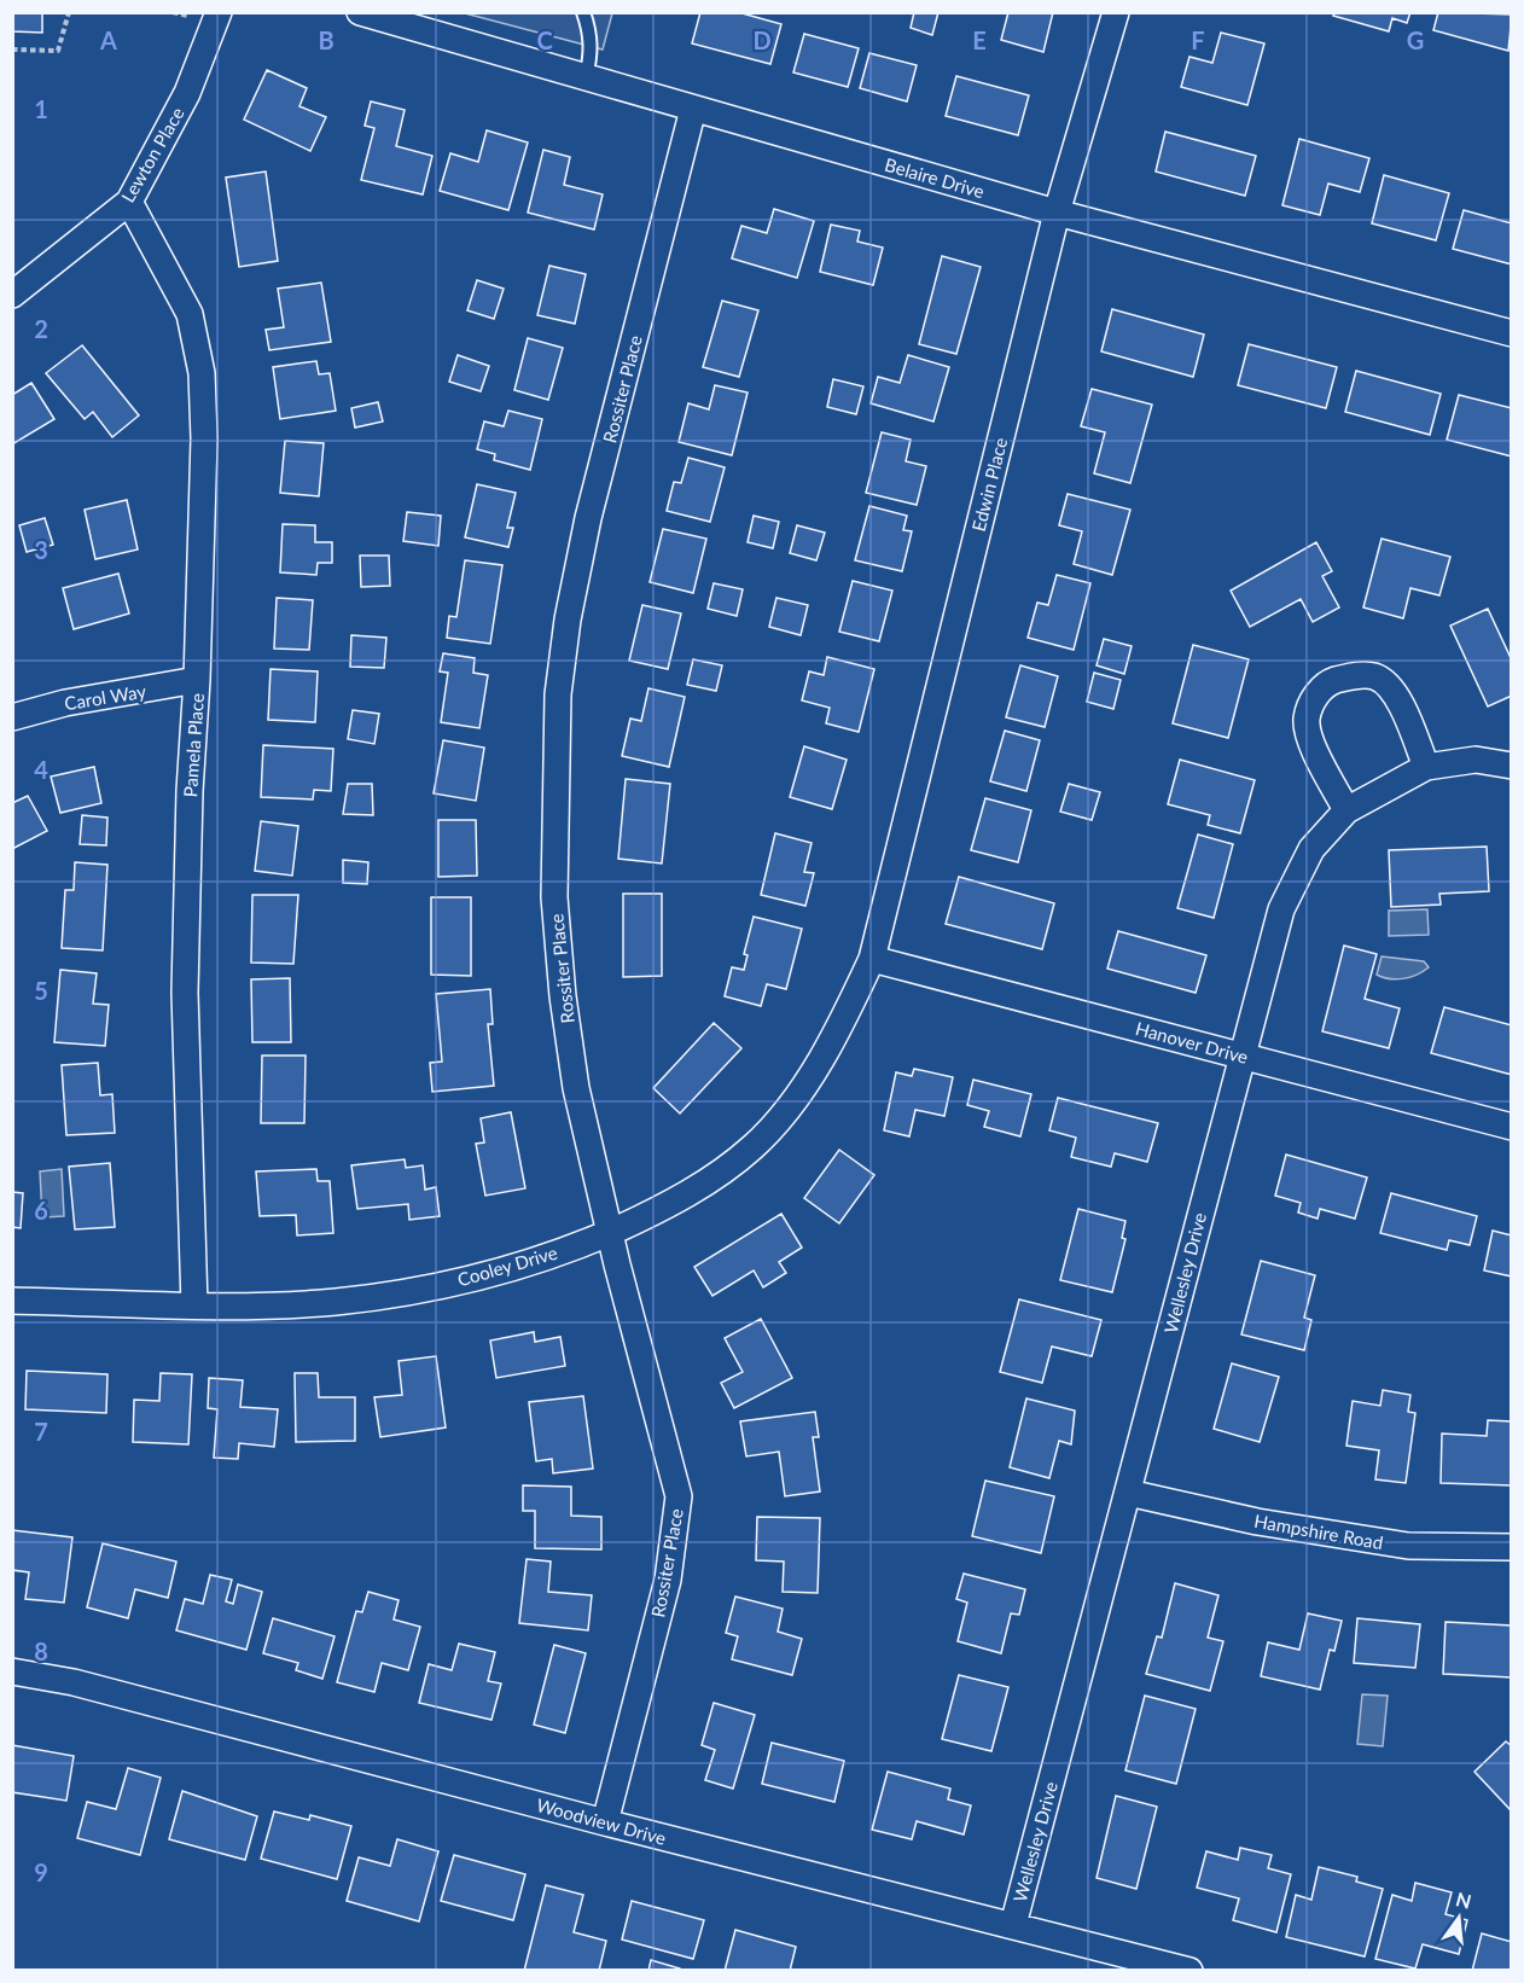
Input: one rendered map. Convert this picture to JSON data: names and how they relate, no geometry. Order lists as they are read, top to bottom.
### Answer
{
  "streets": {
    "street": [
      "Lewton Place",
      "Belaire Drive",
      "Rossiter Place",
      "Edwin Place",
      "Carol Way",
      "Pamela Place",
      "Hanover Drive",
      "Cooley Drive",
      "Wellesley Drive",
      "Hampshire Road",
      "Woodview Drive"
    ]
  },
  "crossings": [
    ["Lewton Place", "Pamela Place"],
    ["Belaire Drive", "Rossiter Place"],
    ["Belaire Drive", "Edwin Place"],
    ["Rossiter Place", "Cooley Drive"],
    ["Rossiter Place", "Woodview Drive"],
    ["Edwin Place", "Hanover Drive"],
    ["Edwin Place", "Cooley Drive"],
    ["Carol Way", "Pamela Place"],
    ["Pamela Place", "Cooley Drive"],
    ["Hanover Drive", "Cooley Drive"],
    ["Hanover Drive", "Wellesley Drive"],
    ["Wellesley Drive", "Hampshire Road"],
    ["Wellesley Drive", "Woodview Drive"]
  ],
  "north": "top",
  "grid": {
    "columns": [
      "A",
      "B",
      "C",
      "D",
      "E",
      "F",
      "G"
    ],
    "rows": [
      "1",
      "2",
      "3",
      "4",
      "5",
      "6",
      "7",
      "8",
      "9"
    ]
  }
}
